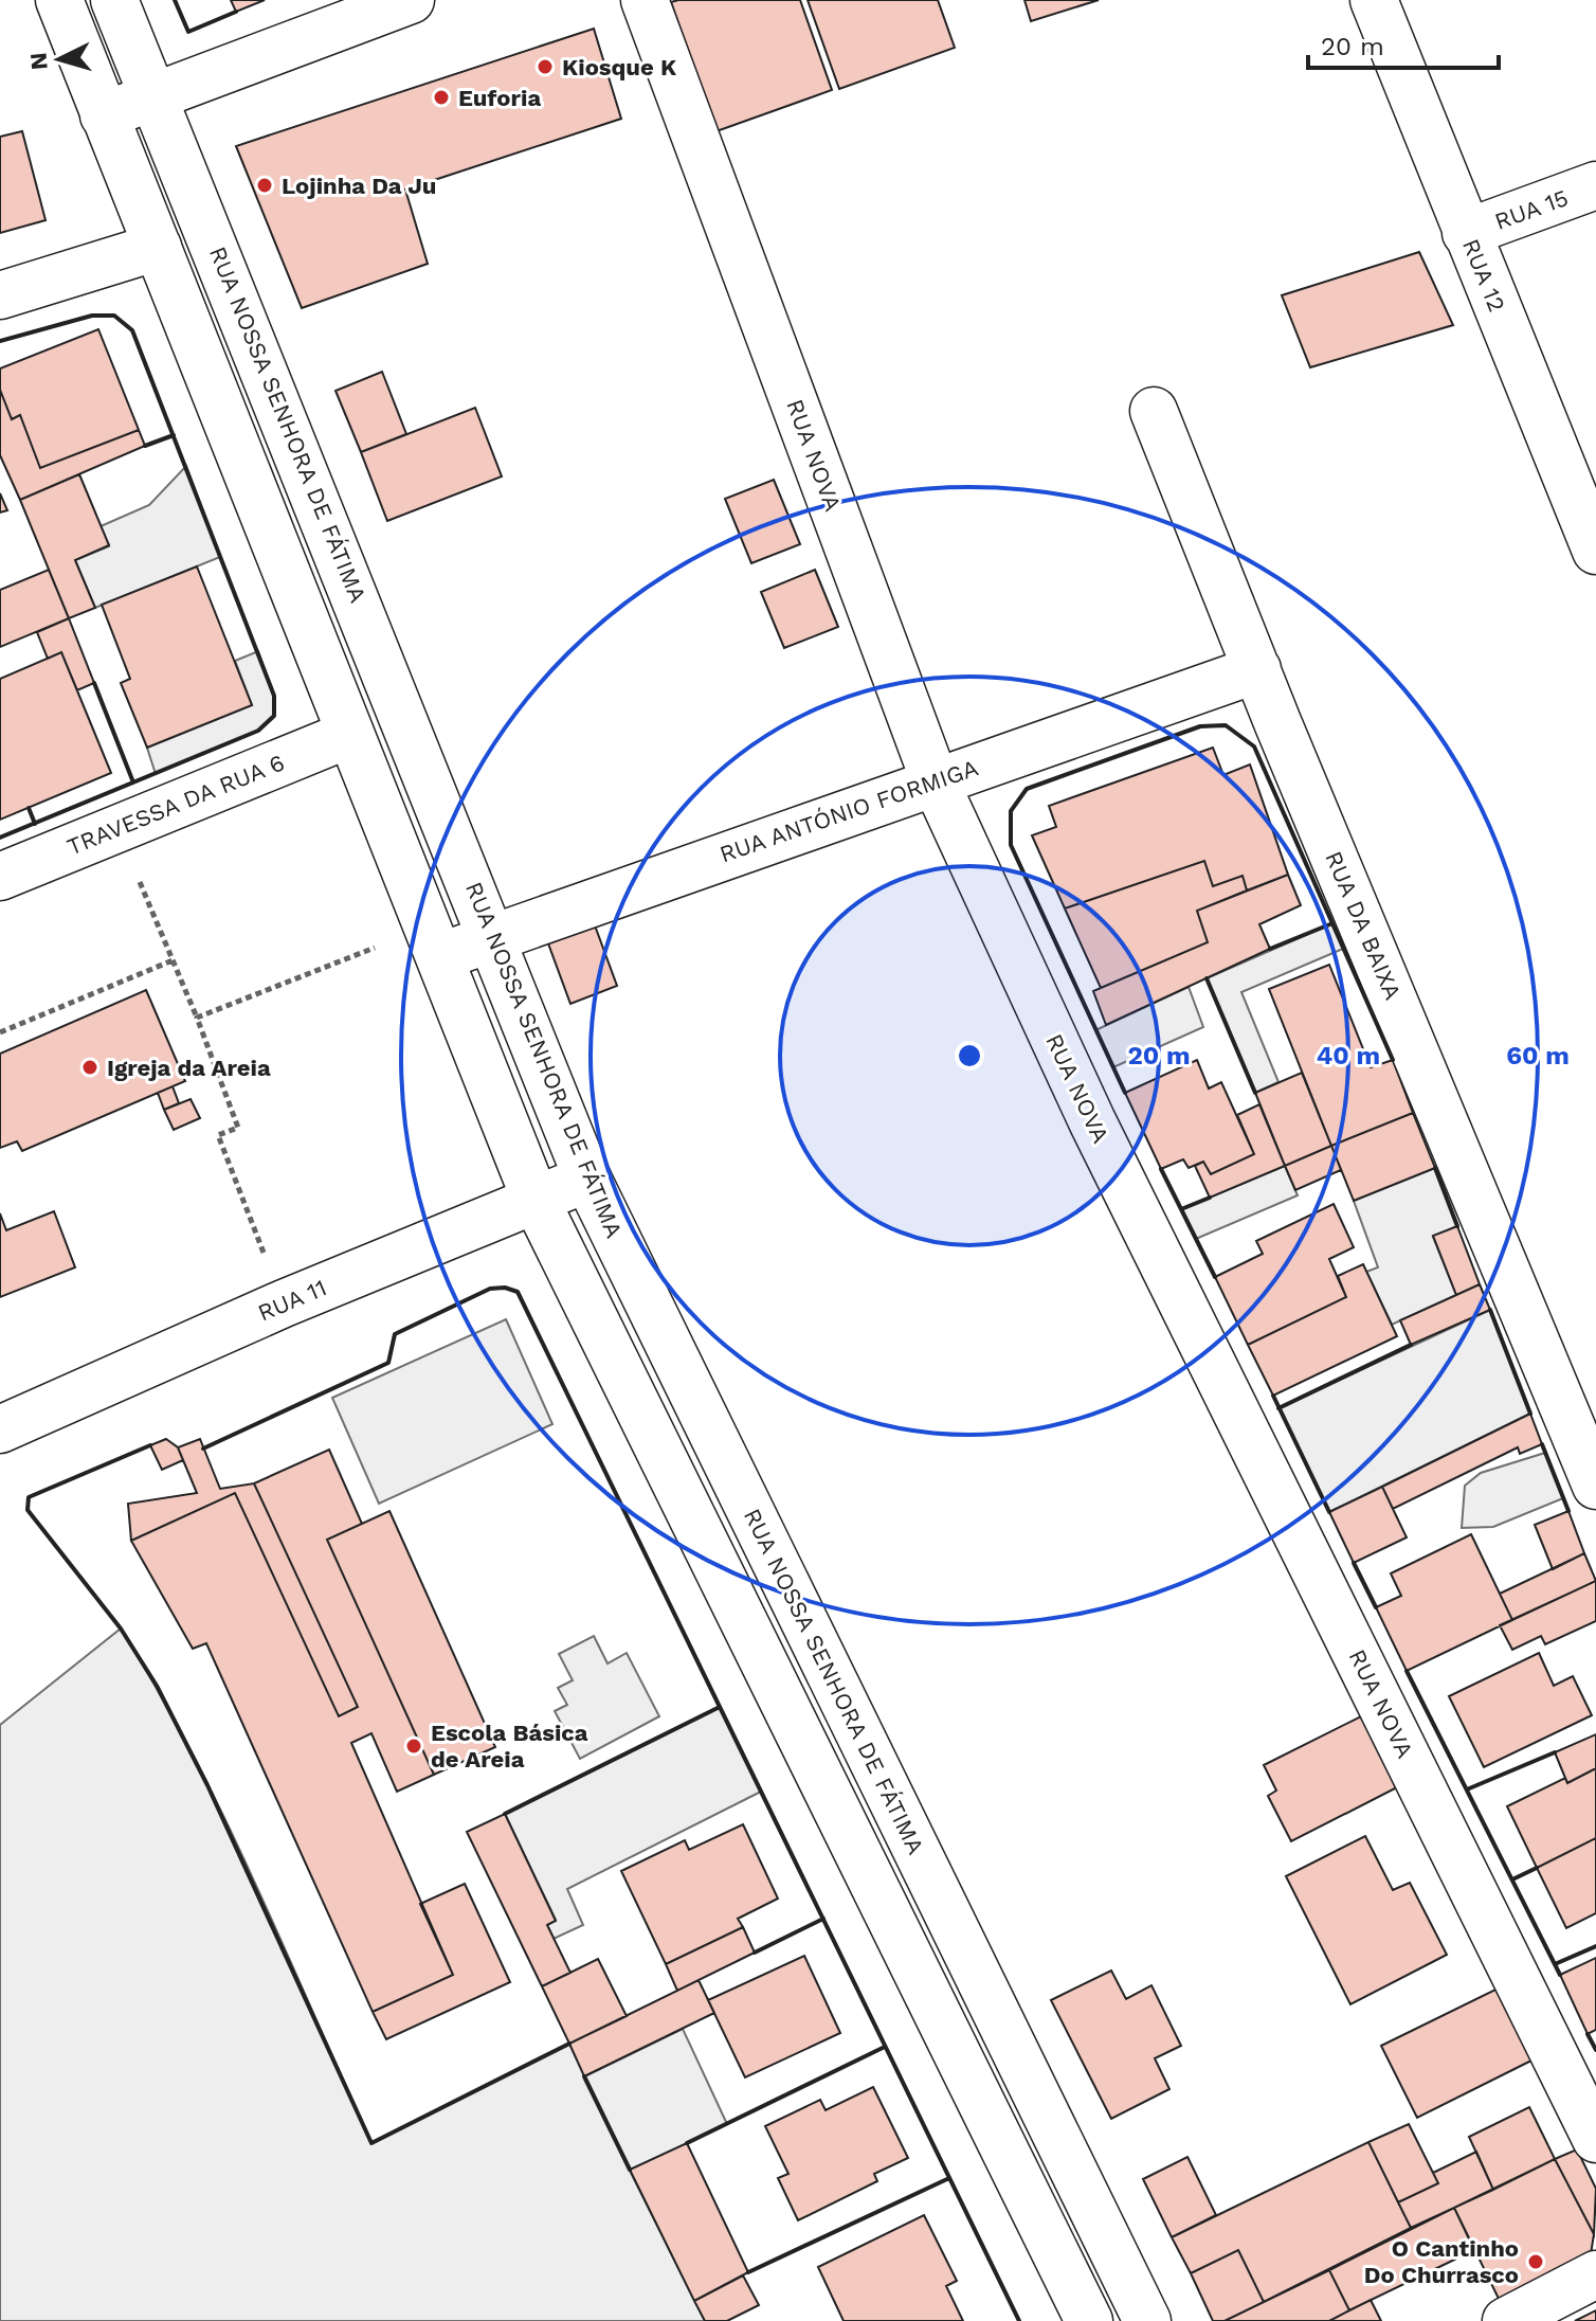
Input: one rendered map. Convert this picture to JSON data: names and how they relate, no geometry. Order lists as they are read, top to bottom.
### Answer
{
  "streets": {
    "street": [
      "RUA 15",
      "RUA 12",
      "RUA NOSSA SENHORA DE FÁTIMA",
      "RUA NOVA",
      "TRAVESSA DA RUA 6",
      "RUA ANTÓNIO FORMIGA",
      "RUA DA BAIXA",
      "RUA 11"
    ]
  },
  "crossings": [
    ["RUA 15", "RUA 12"],
    ["RUA NOSSA SENHORA DE FÁTIMA", "RUA ANTÓNIO FORMIGA"],
    ["RUA NOSSA SENHORA DE FÁTIMA", "RUA 11"],
    ["RUA NOVA", "RUA ANTÓNIO FORMIGA"],
    ["RUA ANTÓNIO FORMIGA", "RUA DA BAIXA"]
  ],
  "places": [
    "Kiosque K",
    "Euforia",
    "Lojinha Da Ju",
    "Igreja da Areia",
    "Escola Básica de Areia",
    "O Cantinho Do Churrasco"
  ],
  "scale_bar": "20 m",
  "north": "left",
  "rings": ["20 m", "40 m", "60 m"]
}
